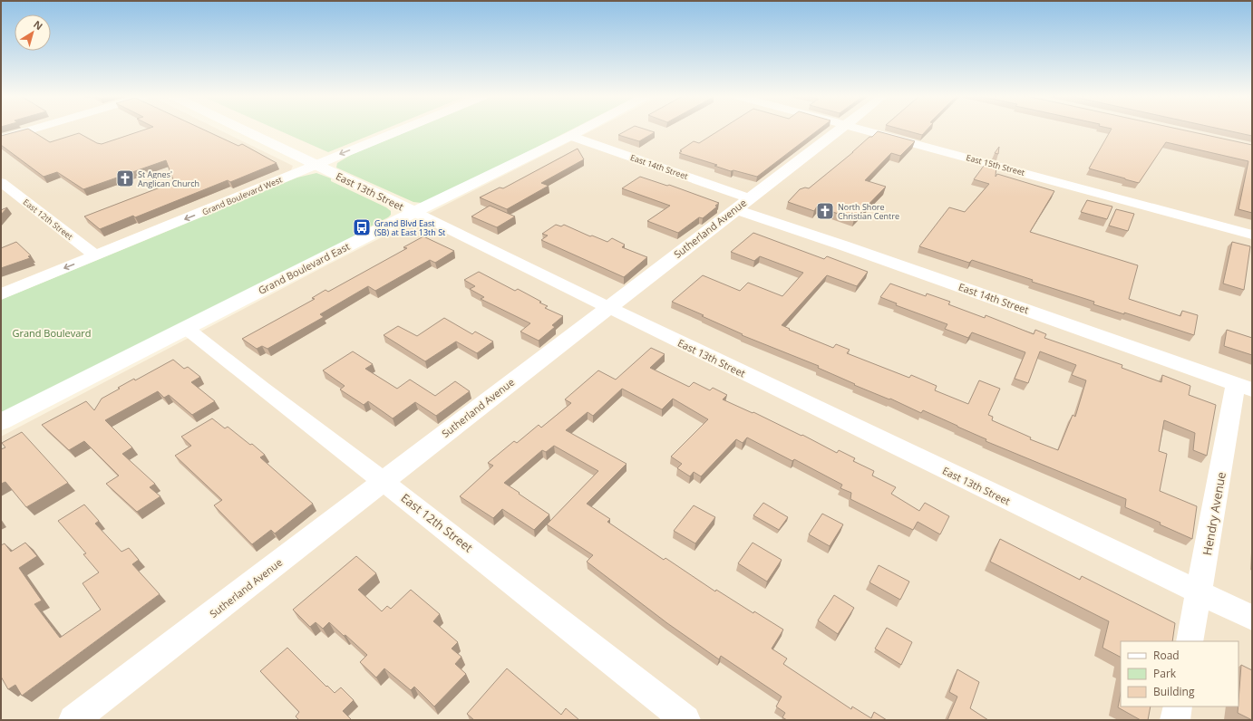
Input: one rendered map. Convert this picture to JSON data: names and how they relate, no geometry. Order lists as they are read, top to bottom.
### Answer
{
  "streets": {
    "main road": ["East 13th Street", "Grand Boulevard East"],
    "street": [
      "East 15th Street",
      "East 14th Street",
      "Grand Boulevard West",
      "East 12th Street",
      "Sutherland Avenue",
      "Hendry Avenue"
    ]
  },
  "crossings": [
    ["East 14th Street", "Sutherland Avenue"],
    ["East 14th Street", "Grand Boulevard East"],
    ["East 14th Street", "Hendry Avenue"],
    ["East 13th Street", "Grand Boulevard West"],
    ["East 13th Street", "Sutherland Avenue"],
    ["East 13th Street", "Grand Boulevard East"],
    ["East 13th Street", "Hendry Avenue"],
    ["Grand Boulevard West", "East 12th Street"],
    ["East 12th Street", "Sutherland Avenue"],
    ["East 12th Street", "Grand Boulevard East"]
  ],
  "one_way": ["Grand Boulevard West"],
  "parks": ["Grand Boulevard"],
  "places": {
    "church": ["St Agnes' Anglican Church", "North Shore Christian Centre"],
    "bus stop": ["Grand Blvd East (SB) at East 13th St"]
  },
  "legend": ["Road", "Park", "Building"],
  "north": "top right"
}
